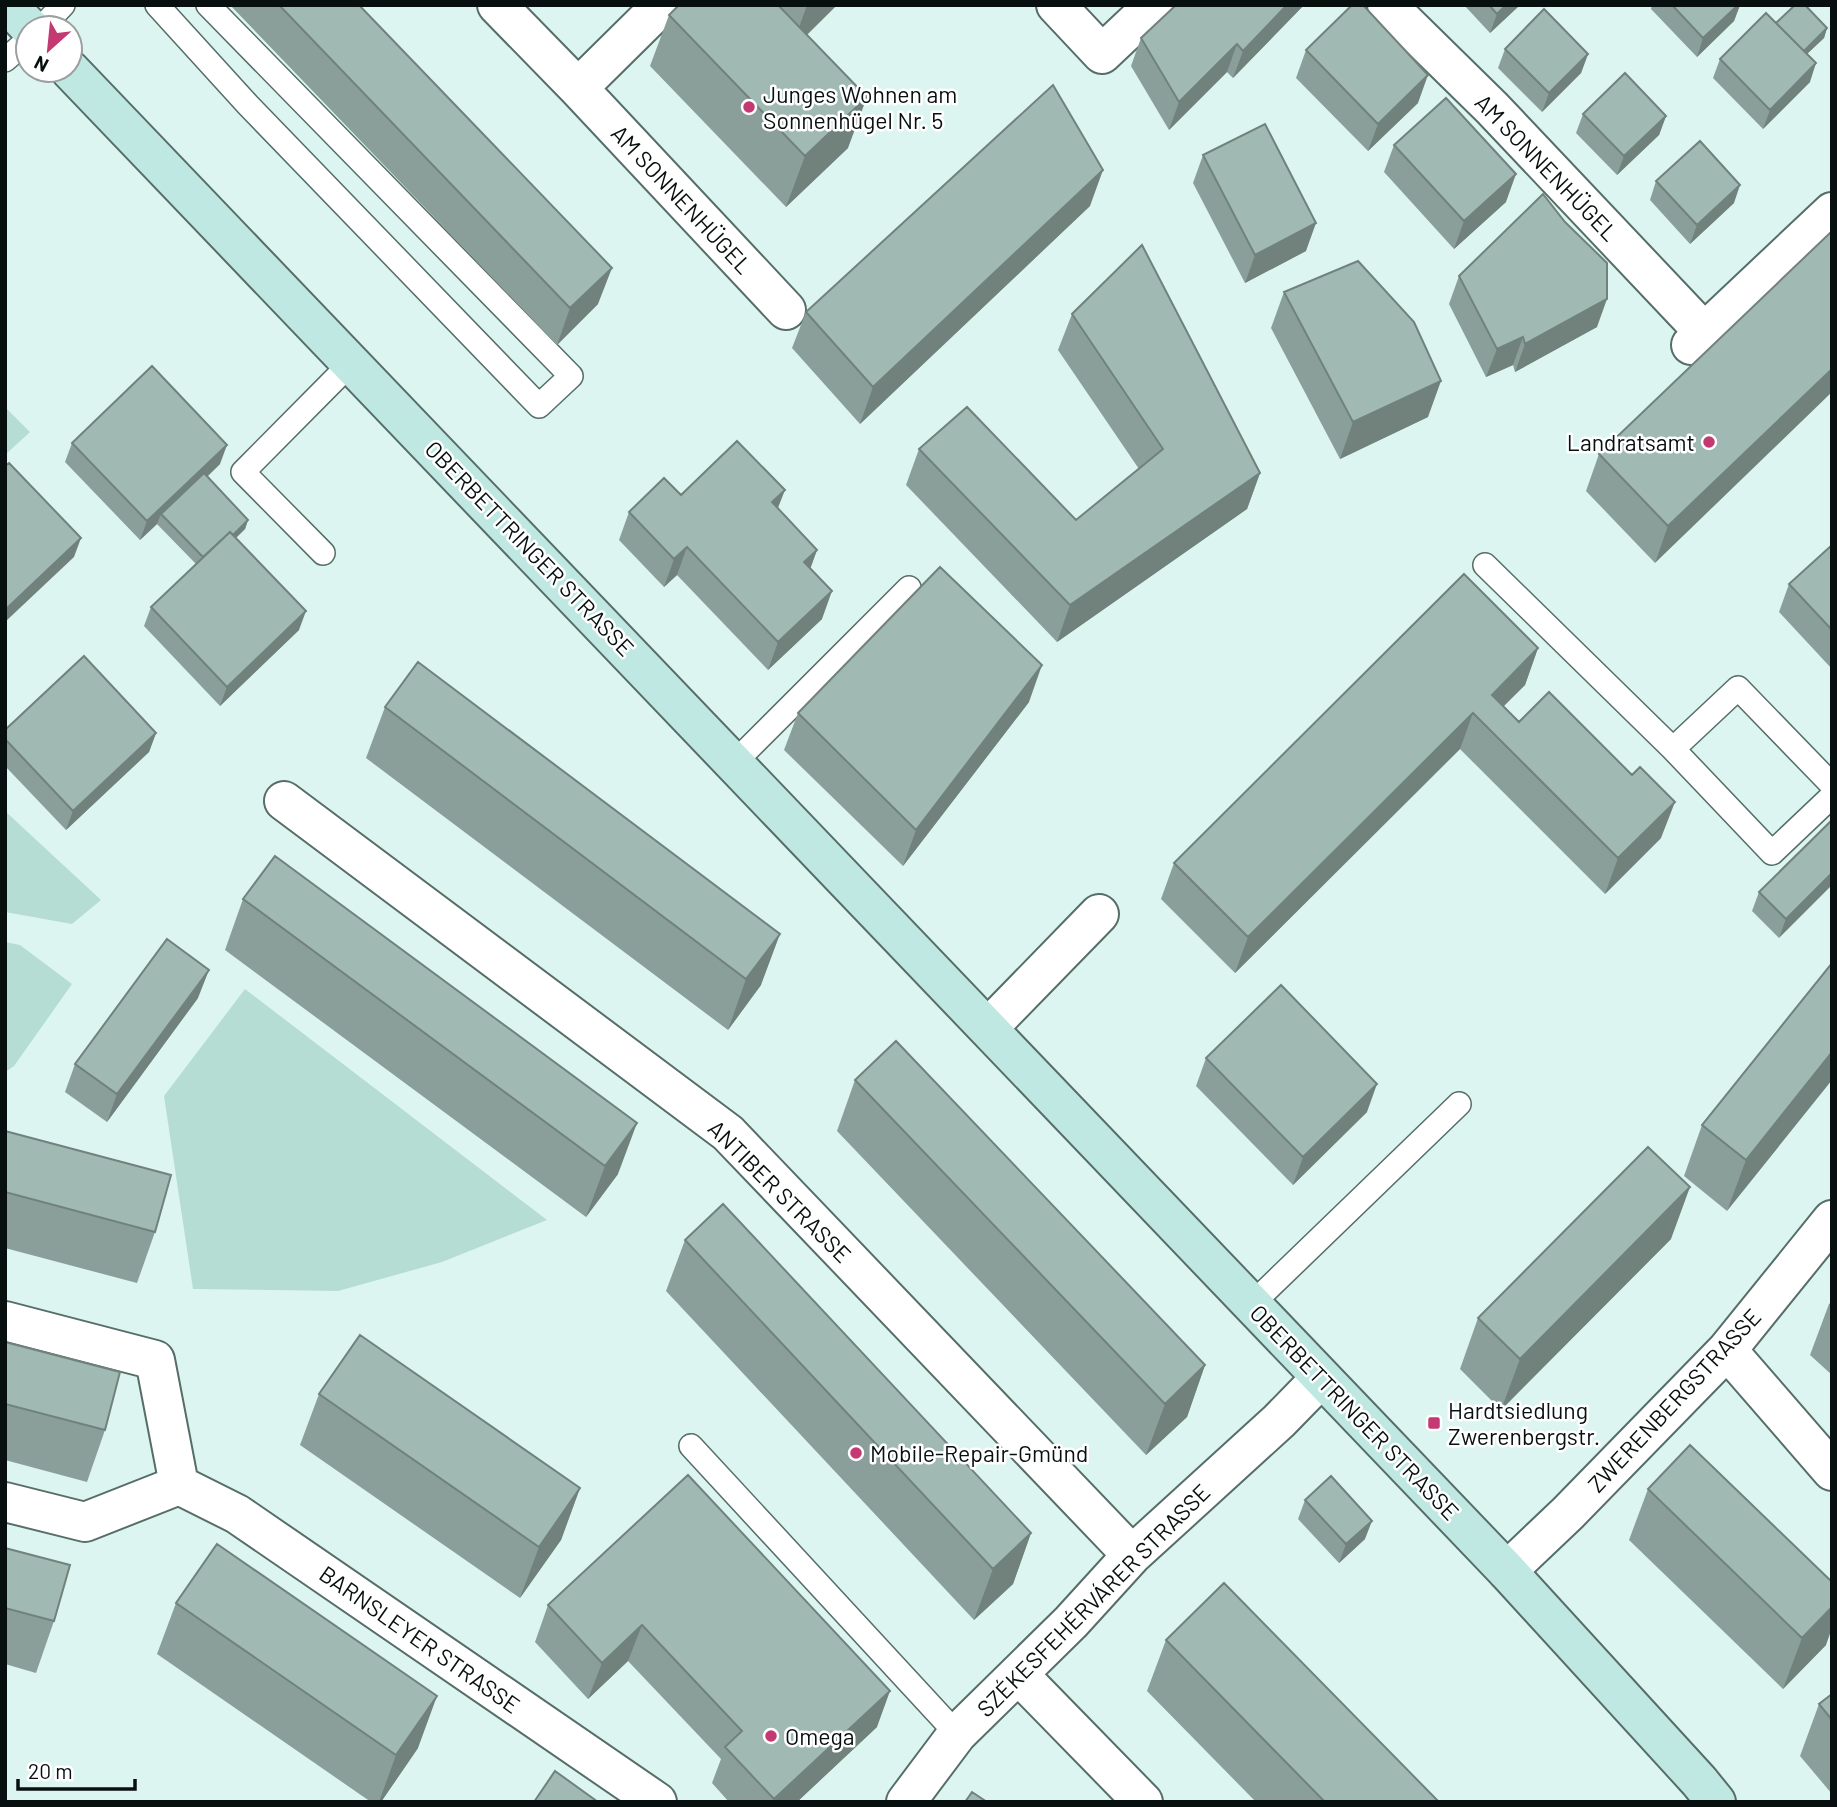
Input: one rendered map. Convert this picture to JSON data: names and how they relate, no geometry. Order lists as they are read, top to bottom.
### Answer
{
  "streets": {
    "street": [
      "AM SONNENHÜGEL",
      "OBERBETTRINGER STRASSE",
      "ANTIBER STRASSE",
      "ZWERENBERGSTRASSE",
      "SZÉKESFEHÉRVÁRER STRASSE",
      "BARNSLEYER STRASSE"
    ]
  },
  "crossings": [
    ["OBERBETTRINGER STRASSE", "ZWERENBERGSTRASSE"],
    ["OBERBETTRINGER STRASSE", "SZÉKESFEHÉRVÁRER STRASSE"],
    ["ANTIBER STRASSE", "SZÉKESFEHÉRVÁRER STRASSE"]
  ],
  "places": {
    "other": [
      "Junges Wohnen am Sonnenhügel Nr. 5",
      "Landratsamt",
      "Mobile-Repair-Gmünd",
      "Omega"
    ],
    "transit": ["Hardtsiedlung Zwerenbergstr."]
  },
  "scale_bar": "20 m",
  "north": "bottom left"
}
